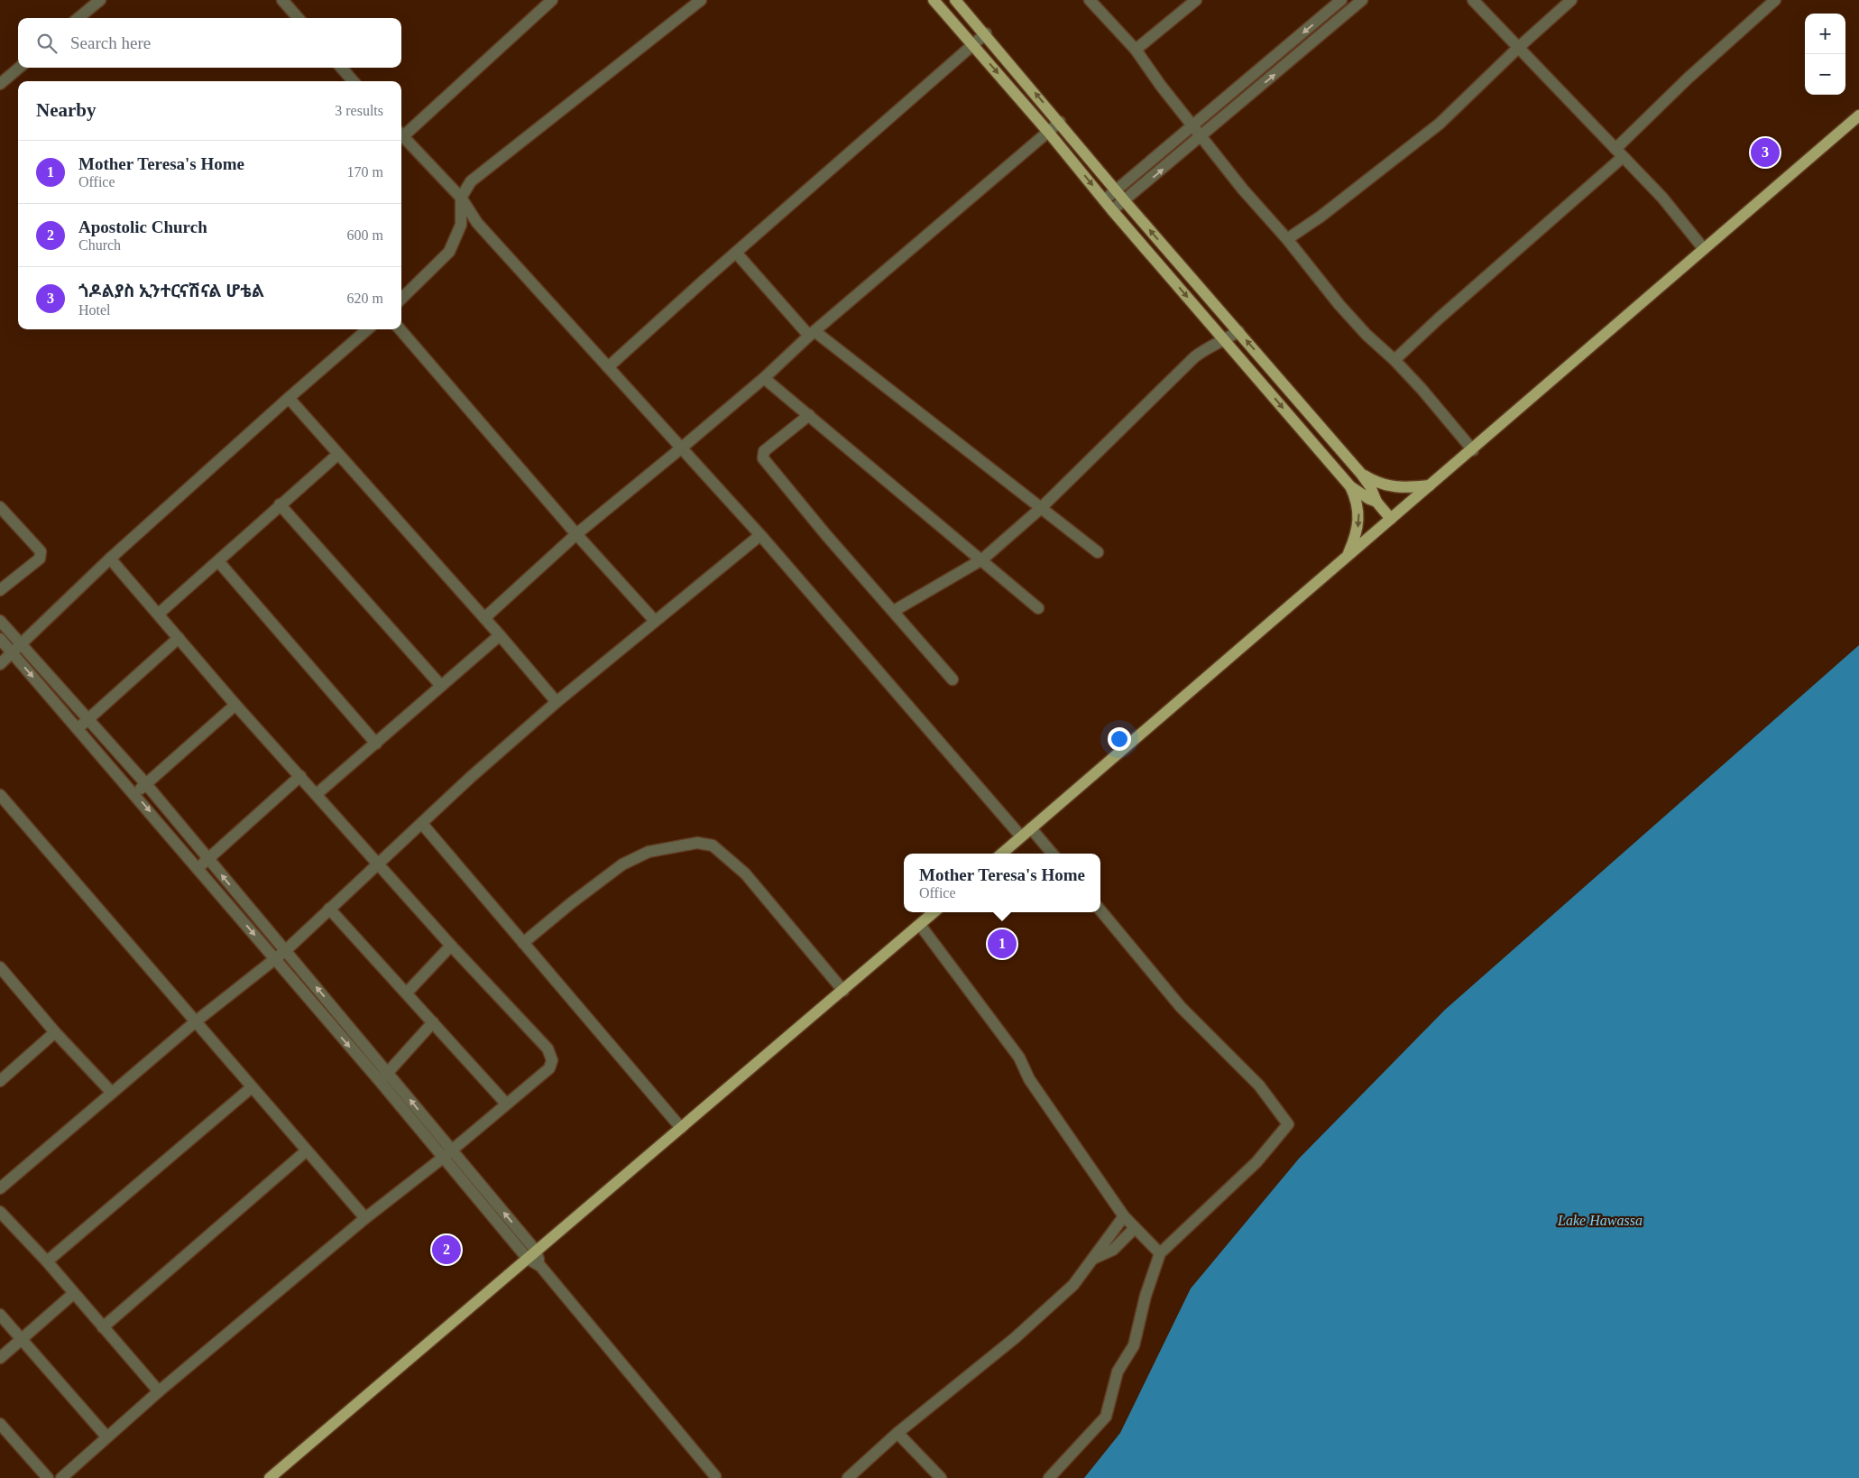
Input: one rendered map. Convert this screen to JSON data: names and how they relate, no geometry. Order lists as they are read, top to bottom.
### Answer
{
  "water": ["Lake Hawassa"],
  "page": {
    "map_buttons": ["+", "−"],
    "search": "Search here",
    "heading": ["Nearby", "3 results"],
    "pins": ["3", "1", "2"],
    "list": [
      {
        "mark": "1",
        "name": "Mother Teresa's Home",
        "note": "Office",
        "value": "170 m"
      },
      {
        "mark": "2",
        "name": "Apostolic Church",
        "note": "Church",
        "value": "600 m"
      },
      {
        "mark": "3",
        "name": "ጎዶልያስ ኢንተርናሽናል ሆቴል",
        "note": "Hotel",
        "value": "620 m"
      }
    ],
    "popup": ["Mother Teresa's Home", "Office"]
  }
}
